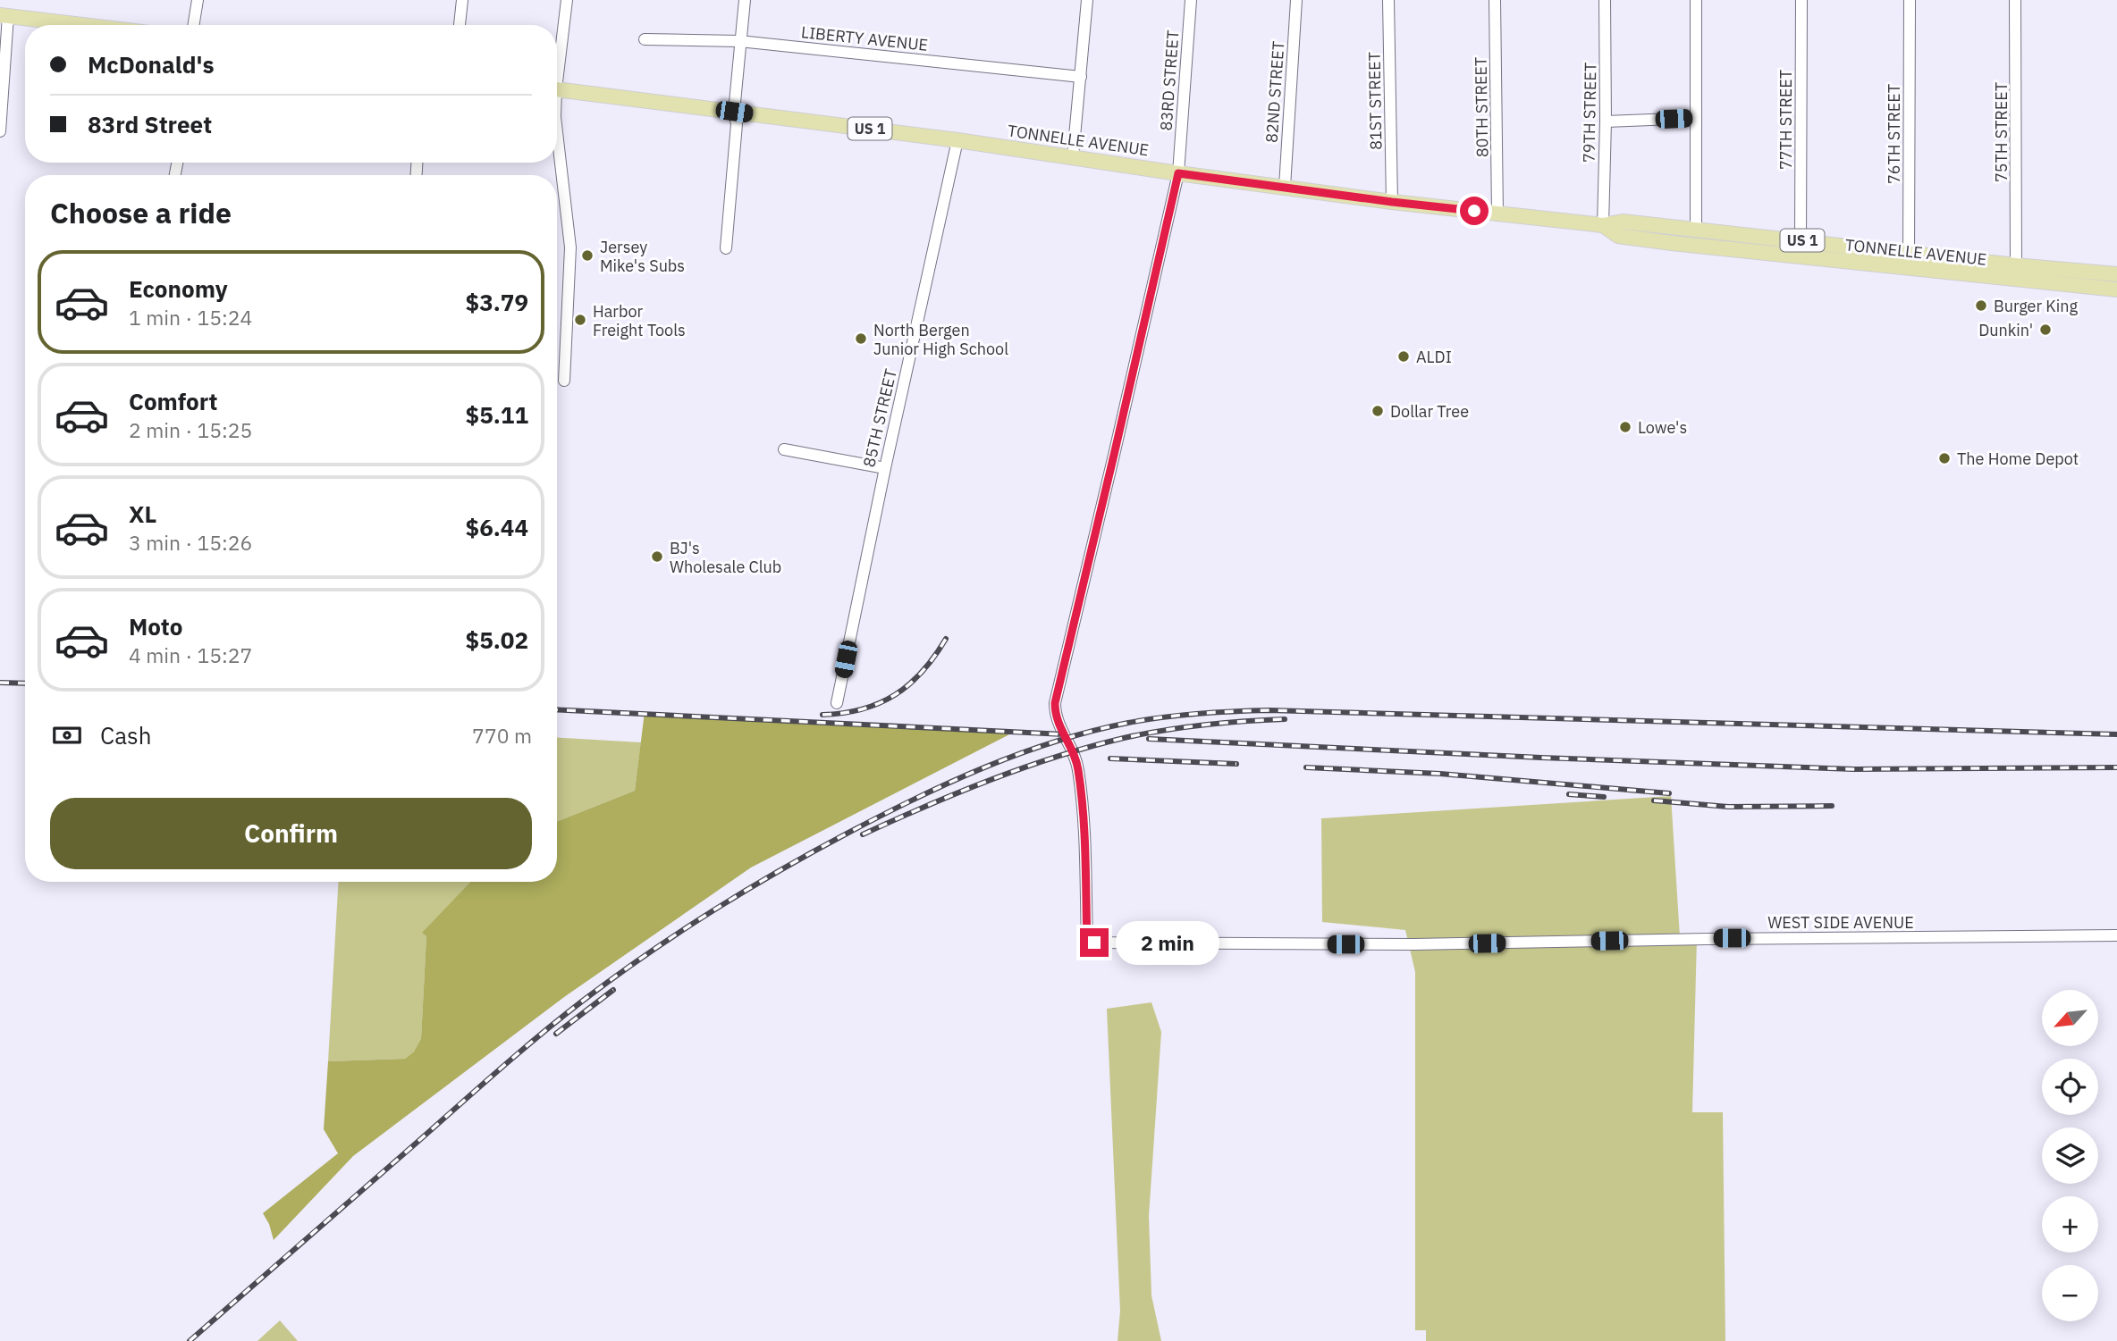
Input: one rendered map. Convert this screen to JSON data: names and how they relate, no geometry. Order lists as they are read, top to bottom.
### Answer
{
  "streets": {
    "main road": ["US 1", "TONNELLE AVENUE"],
    "street": [
      "LIBERTY AVENUE",
      "83RD STREET",
      "82ND STREET",
      "81ST STREET",
      "80TH STREET",
      "79TH STREET",
      "77TH STREET",
      "75TH STREET",
      "76TH STREET",
      "85TH STREET",
      "WEST SIDE AVENUE"
    ]
  },
  "crossings": [
    ["83RD STREET", "TONNELLE AVENUE"],
    ["83RD STREET", "WEST SIDE AVENUE"],
    ["82ND STREET", "TONNELLE AVENUE"],
    ["81ST STREET", "TONNELLE AVENUE"],
    ["80TH STREET", "TONNELLE AVENUE"],
    ["79TH STREET", "TONNELLE AVENUE"],
    ["77TH STREET", "TONNELLE AVENUE"],
    ["75TH STREET", "TONNELLE AVENUE"],
    ["76TH STREET", "TONNELLE AVENUE"],
    ["TONNELLE AVENUE", "85TH STREET"]
  ],
  "places": [
    "Jersey Mike's Subs",
    "Burger King",
    "Harbor Freight Tools",
    "Dunkin'",
    "North Bergen Junior High School",
    "ALDI",
    "Dollar Tree",
    "Lowe's",
    "The Home Depot",
    "BJ's Wholesale Club"
  ],
  "north": "bottom left",
  "page": {
    "banner": ["McDonald's", "83rd Street"],
    "heading": "Choose a ride",
    "list": [
      {
        "name": "Economy",
        "note": "1 min · 15:24",
        "value": "$3.79"
      },
      {
        "name": "Comfort",
        "note": "2 min · 15:25",
        "value": "$5.11"
      },
      {
        "name": "XL",
        "note": "3 min · 15:26",
        "value": "$6.44"
      },
      {
        "name": "Moto",
        "note": "4 min · 15:27",
        "value": "$5.02"
      }
    ],
    "pay": ["Cash", "770 m"],
    "buttons": "Confirm",
    "bubble": "2 min",
    "map_buttons": ["+", "−"]
  }
}
